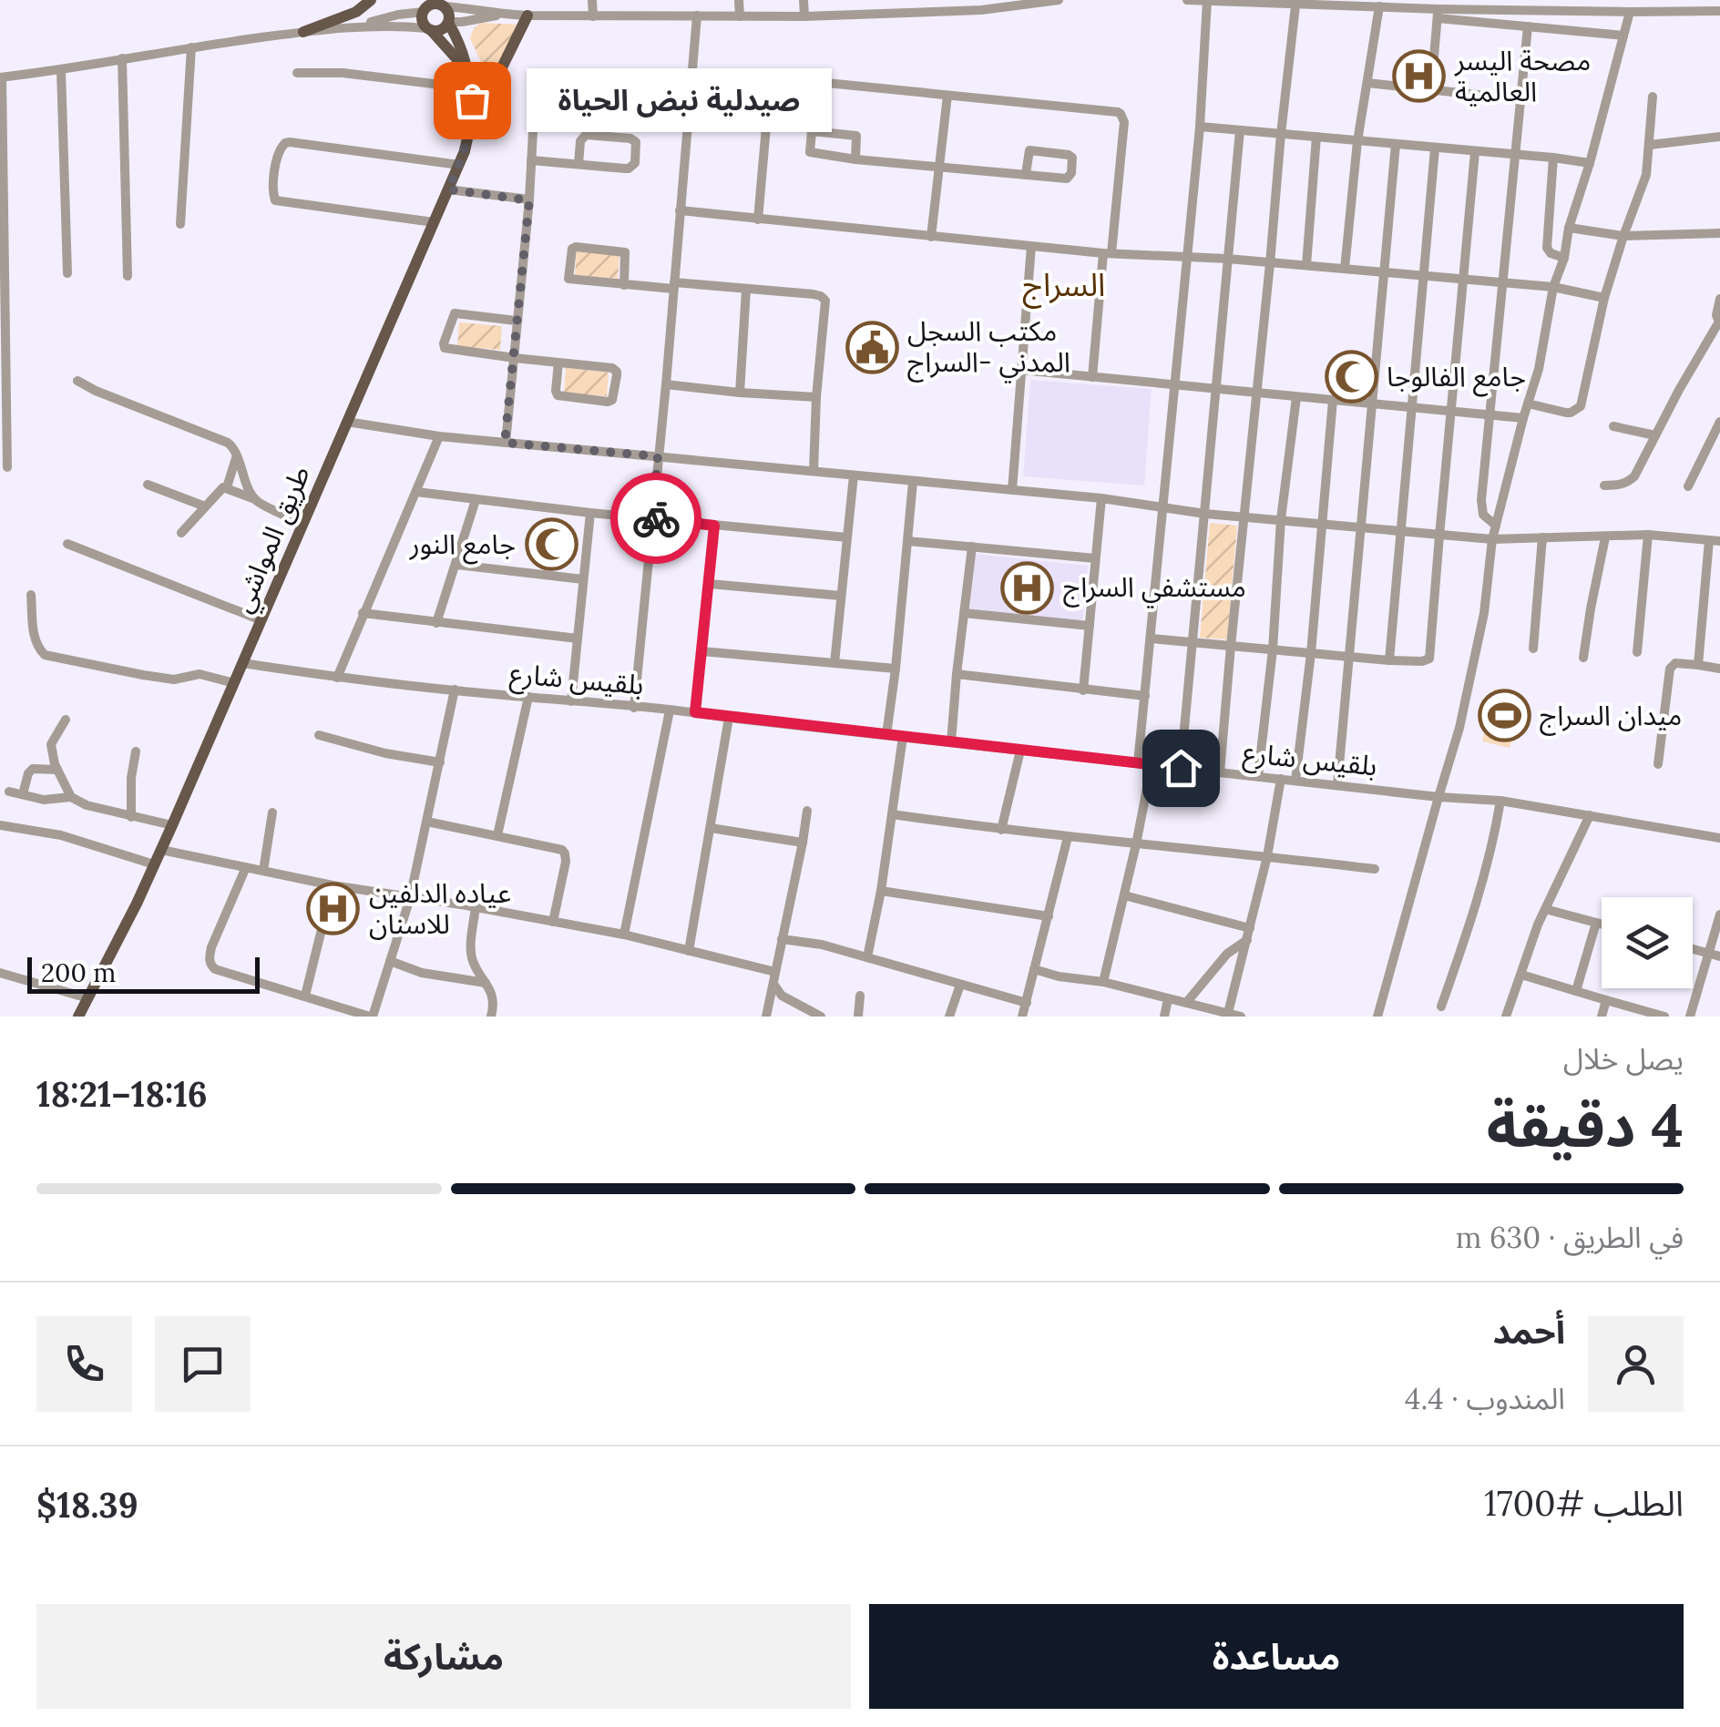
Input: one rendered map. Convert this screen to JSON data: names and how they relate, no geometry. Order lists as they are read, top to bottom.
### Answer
{
  "streets": {
    "main road": ["طريق المواشي"],
    "street": ["بلقيس شارع"]
  },
  "crossings": [
    ["طريق المواشي", "بلقيس شارع"]
  ],
  "districts": ["السراج"],
  "places": {
    "hospital": ["مصحة اليسر العالمية", "مستشفي السراج", "عياده الدلفين للاسنان"],
    "other": ["صيدلية نبض الحياة"],
    "public building": ["مكتب السجل المدني -السراج"],
    "mosque": ["جامع الفالوجا", "جامع النور"],
    "sports": ["ميدان السراج"]
  },
  "scale_bar": "200 m",
  "page": {
    "bubble": "صيدلية نبض الحياة",
    "scale": "200 m",
    "heading": ["4 دقيقة", "يصل خلال", "18:16–18:21"],
    "panel": [
      "أحمد",
      "المندوب · 4.4",
      "الطلب #1700",
      "$18.39"
    ],
    "bar": "في الطريق · 630 m",
    "buttons": ["مساعدة", "مشاركة"]
  }
}
